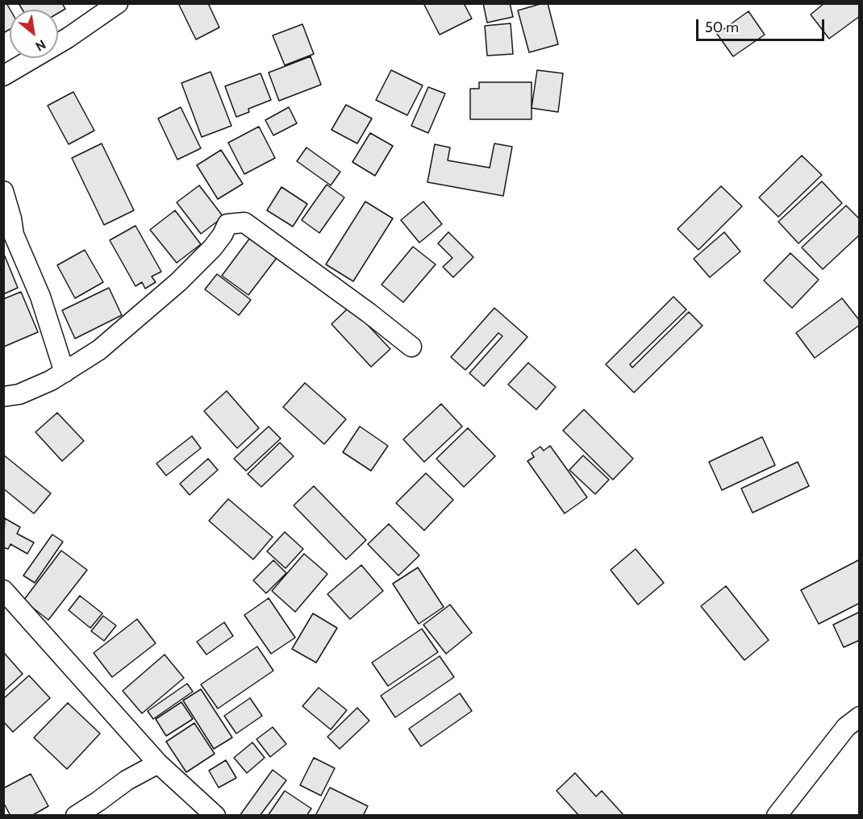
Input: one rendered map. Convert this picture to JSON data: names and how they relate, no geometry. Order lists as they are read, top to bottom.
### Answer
{
  "scale_bar": "50 m",
  "north": "bottom right"
}
